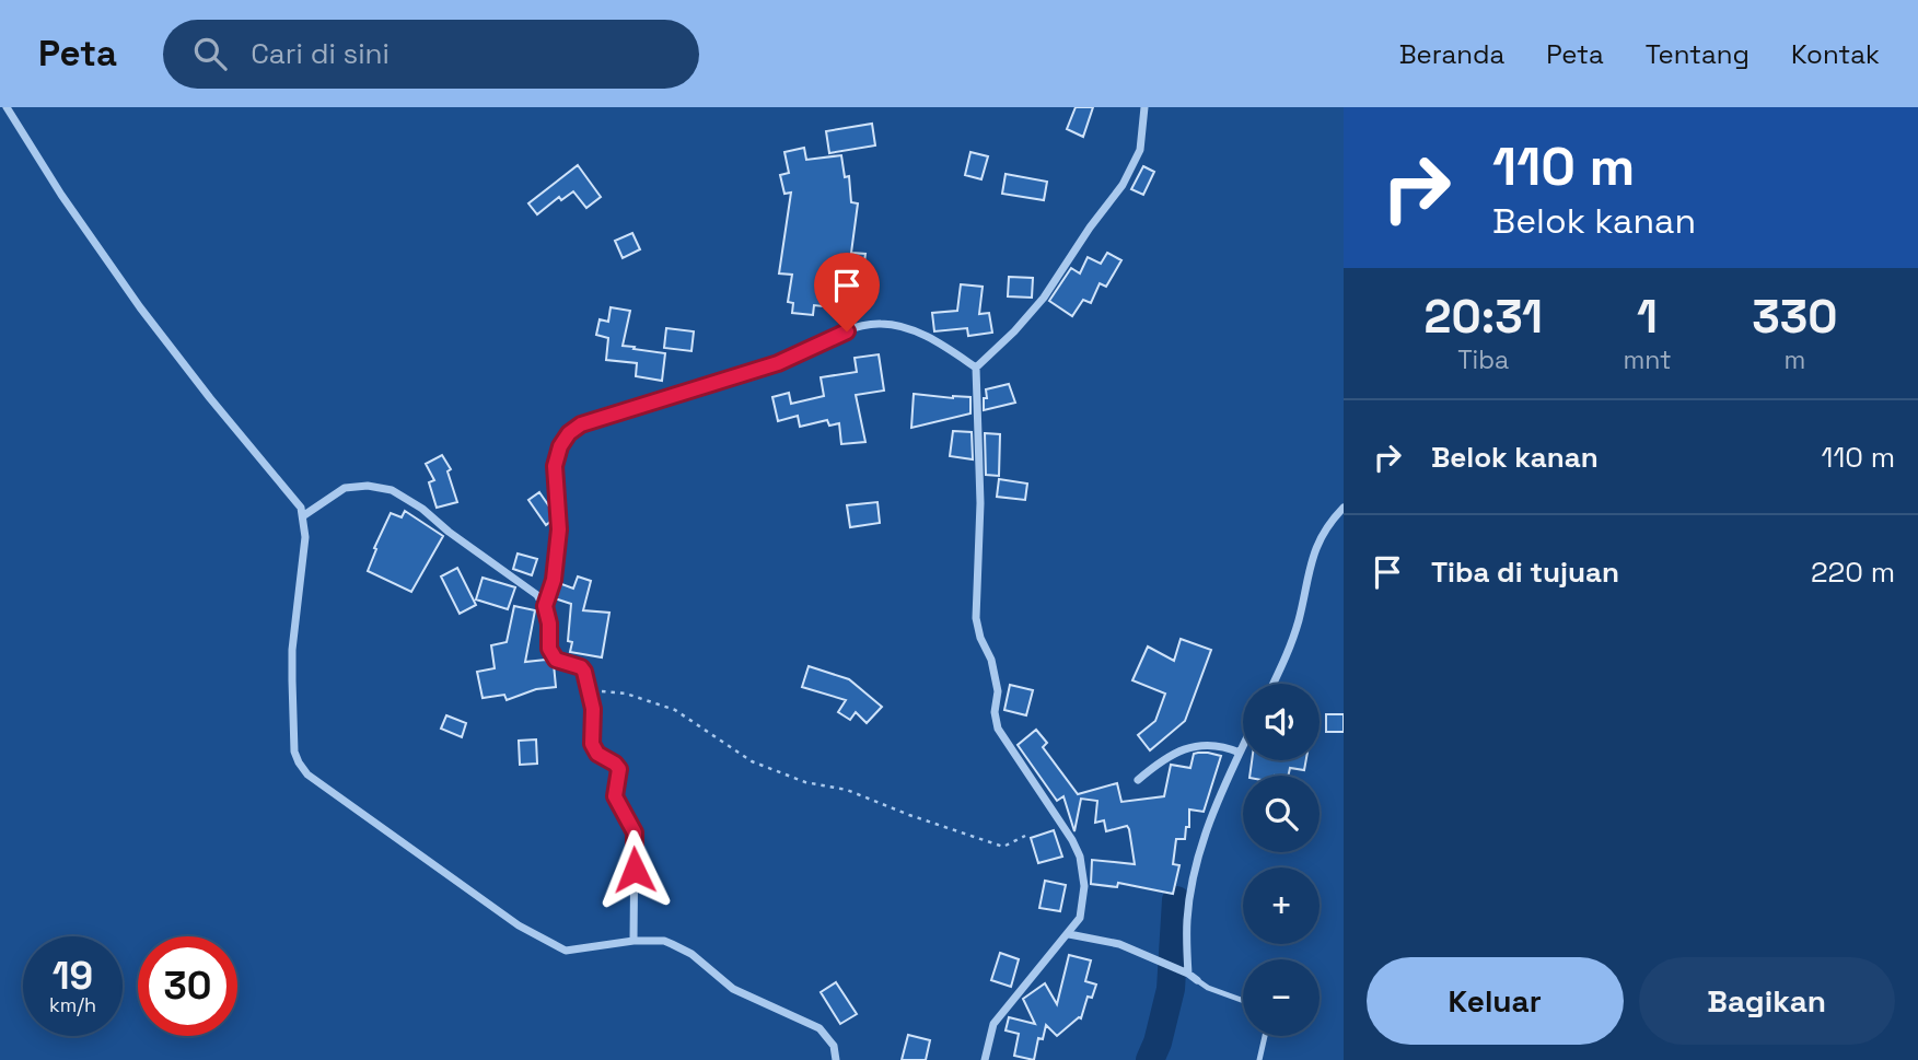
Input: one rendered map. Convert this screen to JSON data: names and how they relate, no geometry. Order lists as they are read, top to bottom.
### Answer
{
  "page": {
    "header": "Peta",
    "search": "Cari di sini",
    "nav": [
      "Beranda",
      "Peta",
      "Tentang",
      "Kontak"
    ],
    "turn": ["110 m", "Belok kanan"],
    "eta": [
      "20:31",
      "Tiba",
      "1",
      "mnt",
      "330",
      "m"
    ],
    "list": [
      {
        "name": "Belok kanan",
        "value": "110 m"
      },
      {
        "name": "Tiba di tujuan",
        "value": "220 m"
      }
    ],
    "map_buttons": ["+", "−"],
    "speed": "19 km/h",
    "limit": "30",
    "buttons": ["Keluar", "Bagikan"]
  }
}
